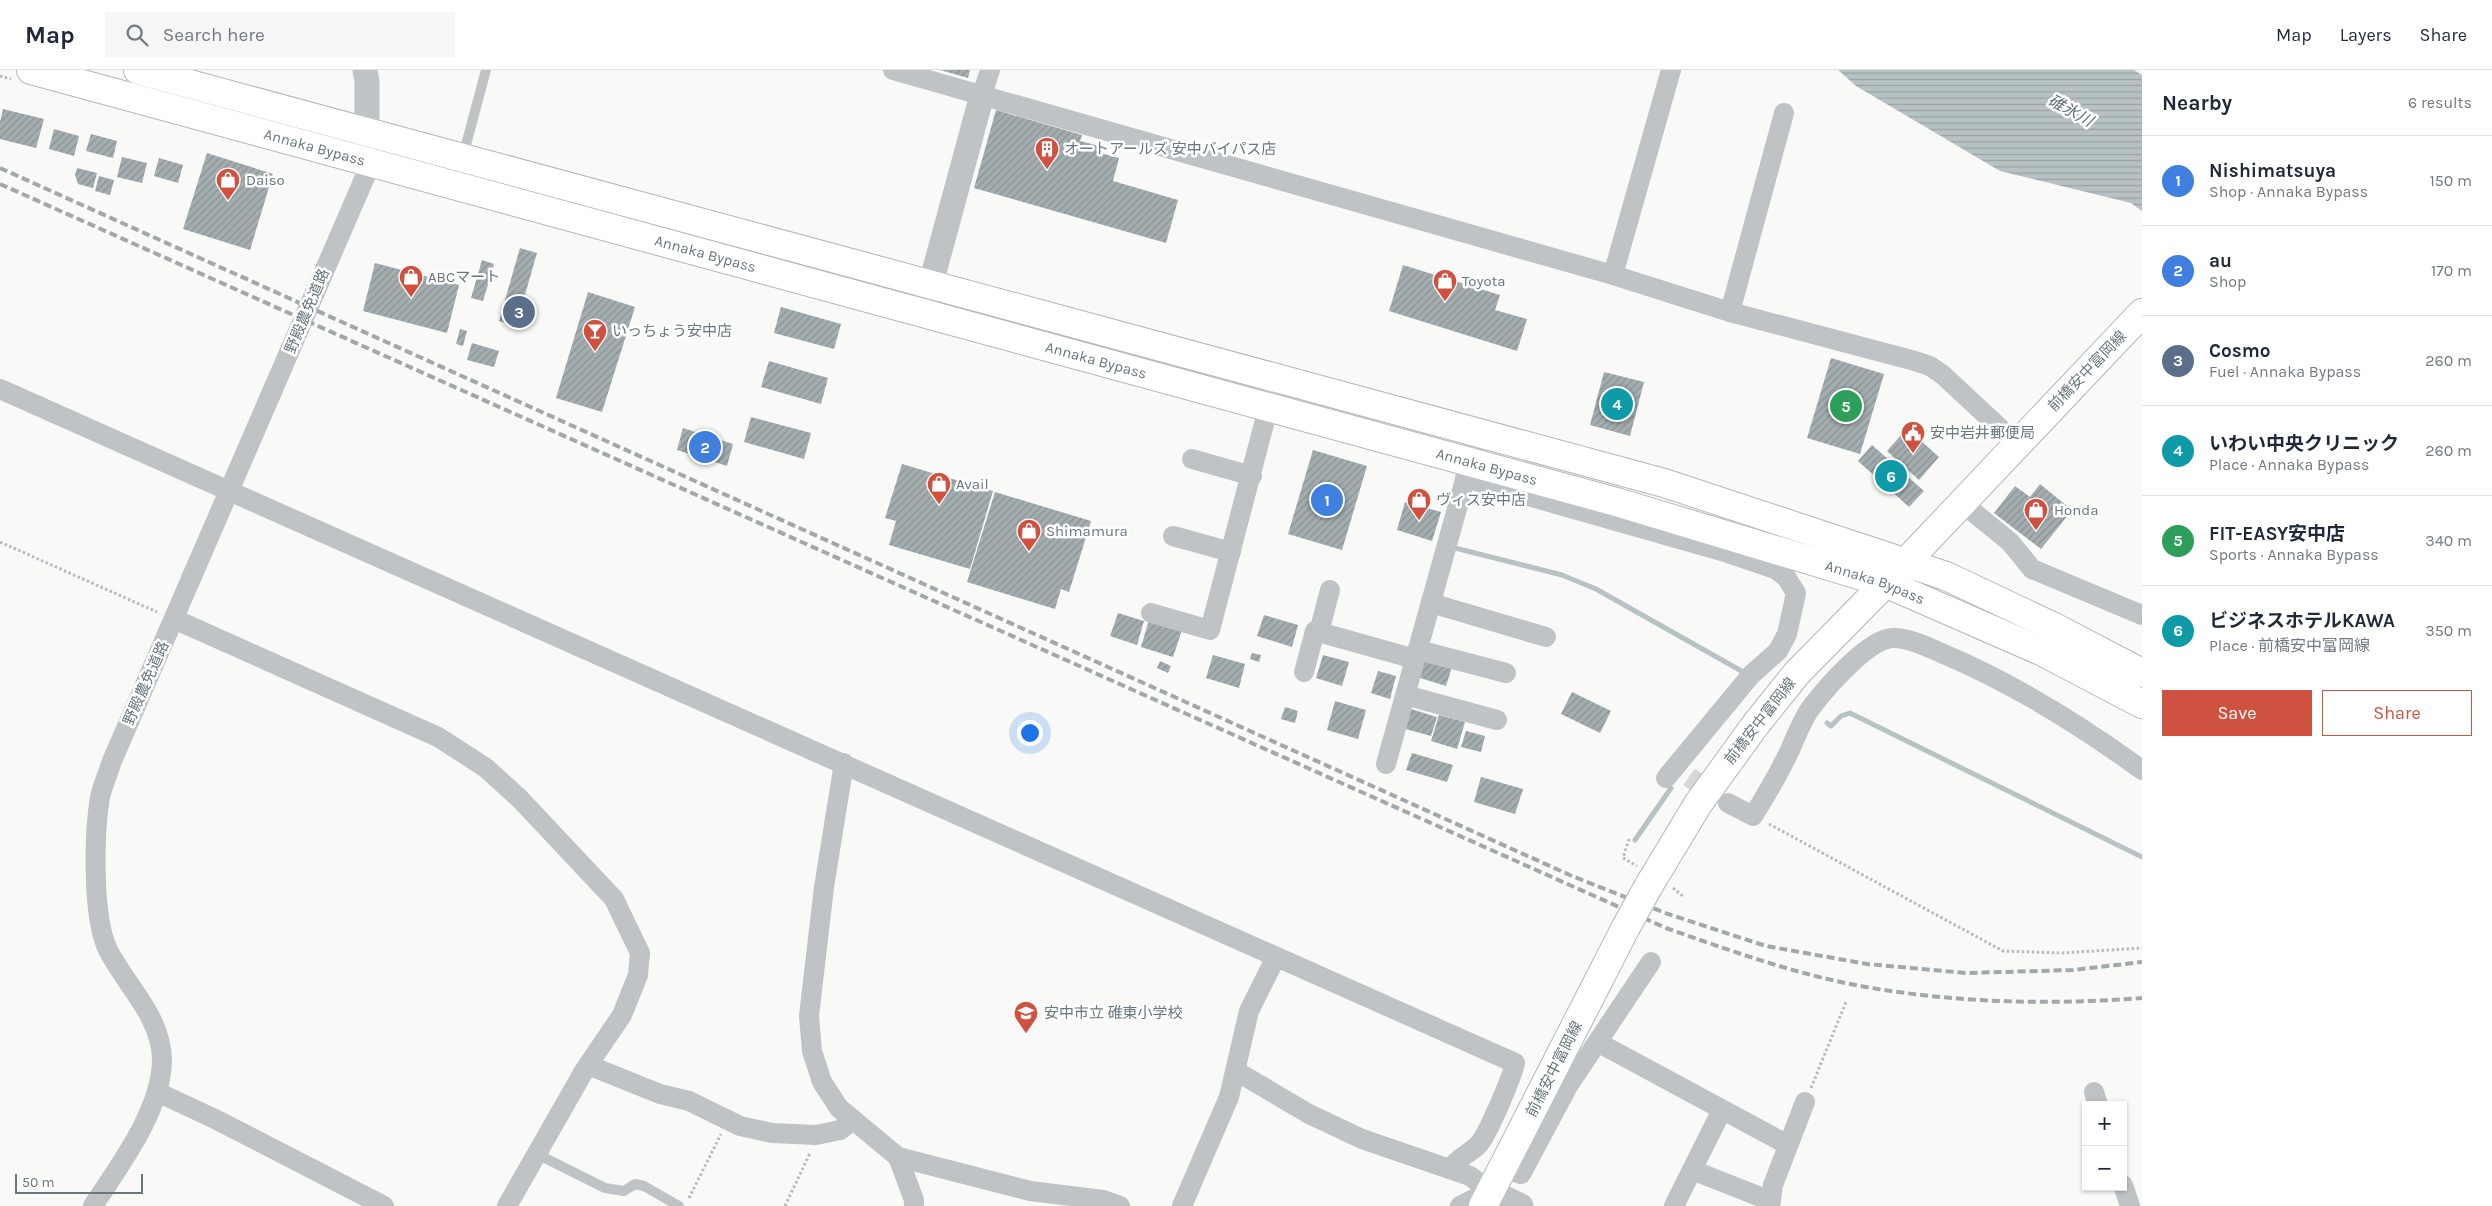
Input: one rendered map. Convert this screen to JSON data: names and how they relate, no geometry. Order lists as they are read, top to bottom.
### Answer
{
  "streets": {
    "main road": ["Annaka Bypass", "前橋安中富岡線"],
    "street": ["野殿農免道路"]
  },
  "crossings": [
    ["Annaka Bypass", "野殿農免道路"],
    ["Annaka Bypass", "前橋安中富岡線"]
  ],
  "water": ["碓氷川"],
  "places": {
    "building": ["オートアールズ 安中バイパス店"],
    "shop": [
      "Daiso",
      "ABCマート",
      "Toyota",
      "Avail",
      "ヴィス安中店",
      "Honda",
      "Shimamura"
    ],
    "bar": ["いっちょう安中店"],
    "public building": ["安中岩井郵便局"],
    "school or university": ["安中市立 碓東小学校"]
  },
  "scale_bar": "50 m",
  "page": {
    "header": "Map",
    "search": "Search here",
    "nav": ["Map", "Layers", "Share"],
    "heading": ["Nearby", "6 results"],
    "list": [
      {
        "mark": "1",
        "name": "Nishimatsuya",
        "note": "Shop · Annaka Bypass",
        "value": "150 m"
      },
      {
        "mark": "2",
        "name": "au",
        "note": "Shop",
        "value": "170 m"
      },
      {
        "mark": "3",
        "name": "Cosmo",
        "note": "Fuel · Annaka Bypass",
        "value": "260 m"
      },
      {
        "mark": "4",
        "name": "いわい中央クリニック",
        "note": "Place · Annaka Bypass",
        "value": "260 m"
      },
      {
        "mark": "5",
        "name": "FIT-EASY安中店",
        "note": "Sports · Annaka Bypass",
        "value": "340 m"
      },
      {
        "mark": "6",
        "name": "ビジネスホテルKAWA",
        "note": "Place · 前橋安中富岡線",
        "value": "350 m"
      }
    ],
    "pins": [
      "3",
      "4",
      "5",
      "2",
      "6",
      "1"
    ],
    "buttons": ["Save", "Share"],
    "map_buttons": ["+", "−"],
    "scale": "50 m"
  }
}
